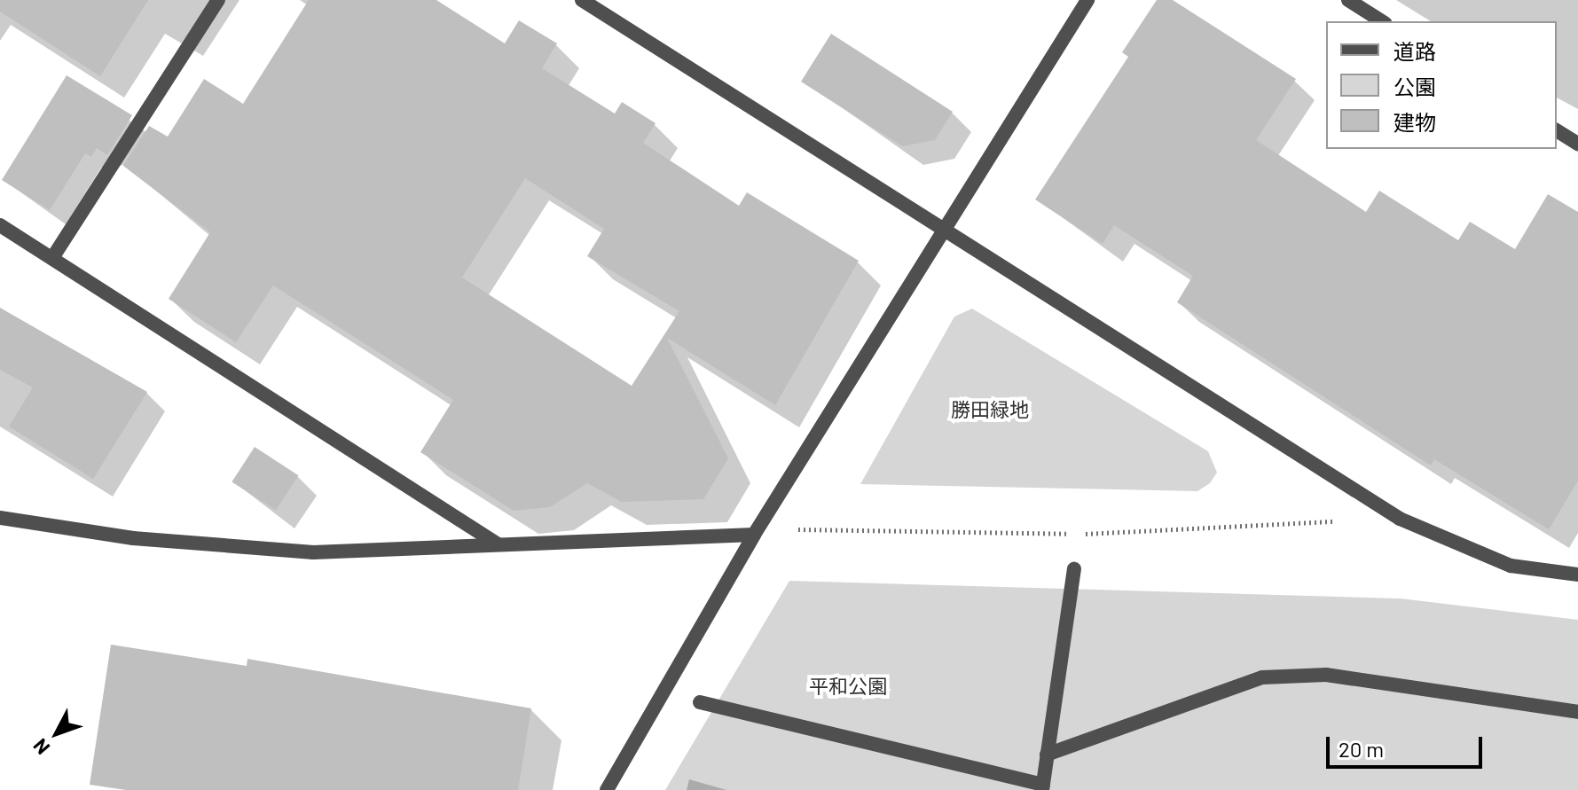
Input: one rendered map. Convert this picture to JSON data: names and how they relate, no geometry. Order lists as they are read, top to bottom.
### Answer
{
  "parks": ["勝田緑地", "平和公園"],
  "legend": ["道路", "公園", "建物"],
  "scale_bar": "20 m",
  "north": "bottom left"
}
